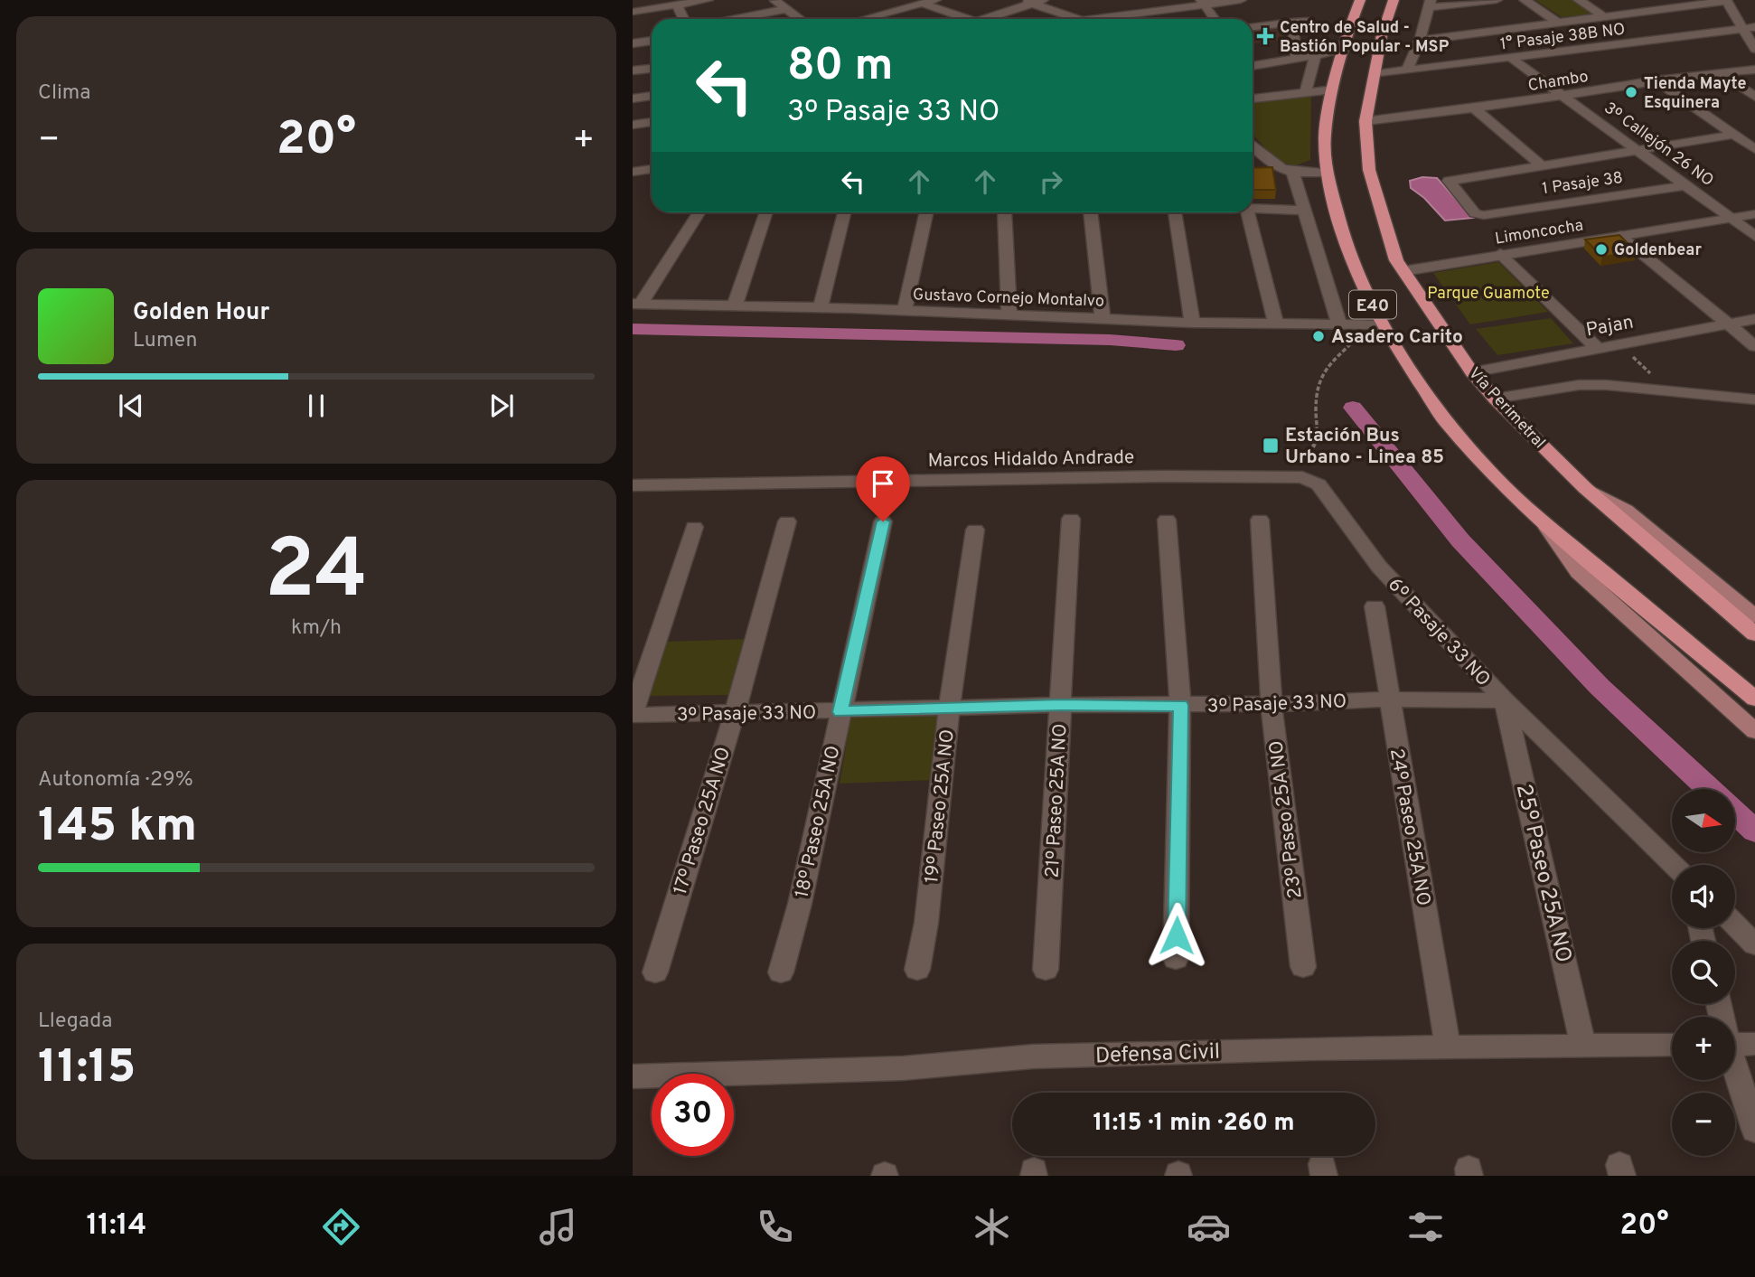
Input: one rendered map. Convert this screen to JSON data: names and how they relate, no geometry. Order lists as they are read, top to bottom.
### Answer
{
  "streets": {
    "highway": ["E40", "Vía Perimetral"],
    "street": [
      "1° Pasaje 38B NO",
      "Chambo",
      "3º Callejón 26 NO",
      "1 Pasaje 38",
      "Limoncocha",
      "Gustavo Cornejo Montalvo",
      "Pajan",
      "Marcos Hidaldo Andrade",
      "6º Pasaje 33 NO",
      "3º Pasaje 33 NO",
      "21º Paseo 25A NO",
      "19º Paseo 25A NO",
      "23º Paseo 25A NO",
      "17º Paseo 25A NO",
      "18º Paseo 25A NO",
      "24º Paseo 25A NO",
      "25º Paseo 25A NO",
      "Defensa Civil"
    ]
  },
  "crossings": [
    ["1° Pasaje 38B NO", "3º Callejón 26 NO"],
    ["1° Pasaje 38B NO", "Vía Perimetral"],
    ["Chambo", "3º Callejón 26 NO"],
    ["Chambo", "Vía Perimetral"],
    ["3º Callejón 26 NO", "1 Pasaje 38"],
    ["3º Callejón 26 NO", "Limoncocha"],
    ["Limoncocha", "Vía Perimetral"],
    ["Gustavo Cornejo Montalvo", "E40"],
    ["Pajan", "Vía Perimetral"],
    ["Marcos Hidaldo Andrade", "6º Pasaje 33 NO"],
    ["6º Pasaje 33 NO", "3º Pasaje 33 NO"],
    ["6º Pasaje 33 NO", "25º Paseo 25A NO"],
    ["3º Pasaje 33 NO", "21º Paseo 25A NO"],
    ["3º Pasaje 33 NO", "19º Paseo 25A NO"],
    ["3º Pasaje 33 NO", "23º Paseo 25A NO"],
    ["3º Pasaje 33 NO", "17º Paseo 25A NO"],
    ["3º Pasaje 33 NO", "18º Paseo 25A NO"],
    ["3º Pasaje 33 NO", "24º Paseo 25A NO"],
    ["3º Pasaje 33 NO", "25º Paseo 25A NO"],
    ["24º Paseo 25A NO", "Defensa Civil"],
    ["25º Paseo 25A NO", "Defensa Civil"]
  ],
  "parks": ["Parque Guamote"],
  "places": {
    "health": ["Centro de Salud - Bastión Popular - MSP"],
    "other": ["Tienda Mayte Esquinera", "Goldenbear", "Asadero Carito"],
    "transit": ["Estación Bus Urbano - Linea 85"]
  },
  "north": "right",
  "page": {
    "tile": [
      "Clima",
      ["24", "km/h"],
      ["Autonomía · 29%", "145 km"],
      ["Llegada", "11:15"]
    ],
    "turn": ["80 m", "3º Pasaje 33 NO"],
    "heat": ["−", "20°", "+"],
    "song": ["Golden Hour", "Lumen"],
    "map_buttons": ["+", "−"],
    "limit": "30",
    "trip": "11:15 · 1 min · 260 m",
    "tabs": ["11:14", "20°"]
  }
}
